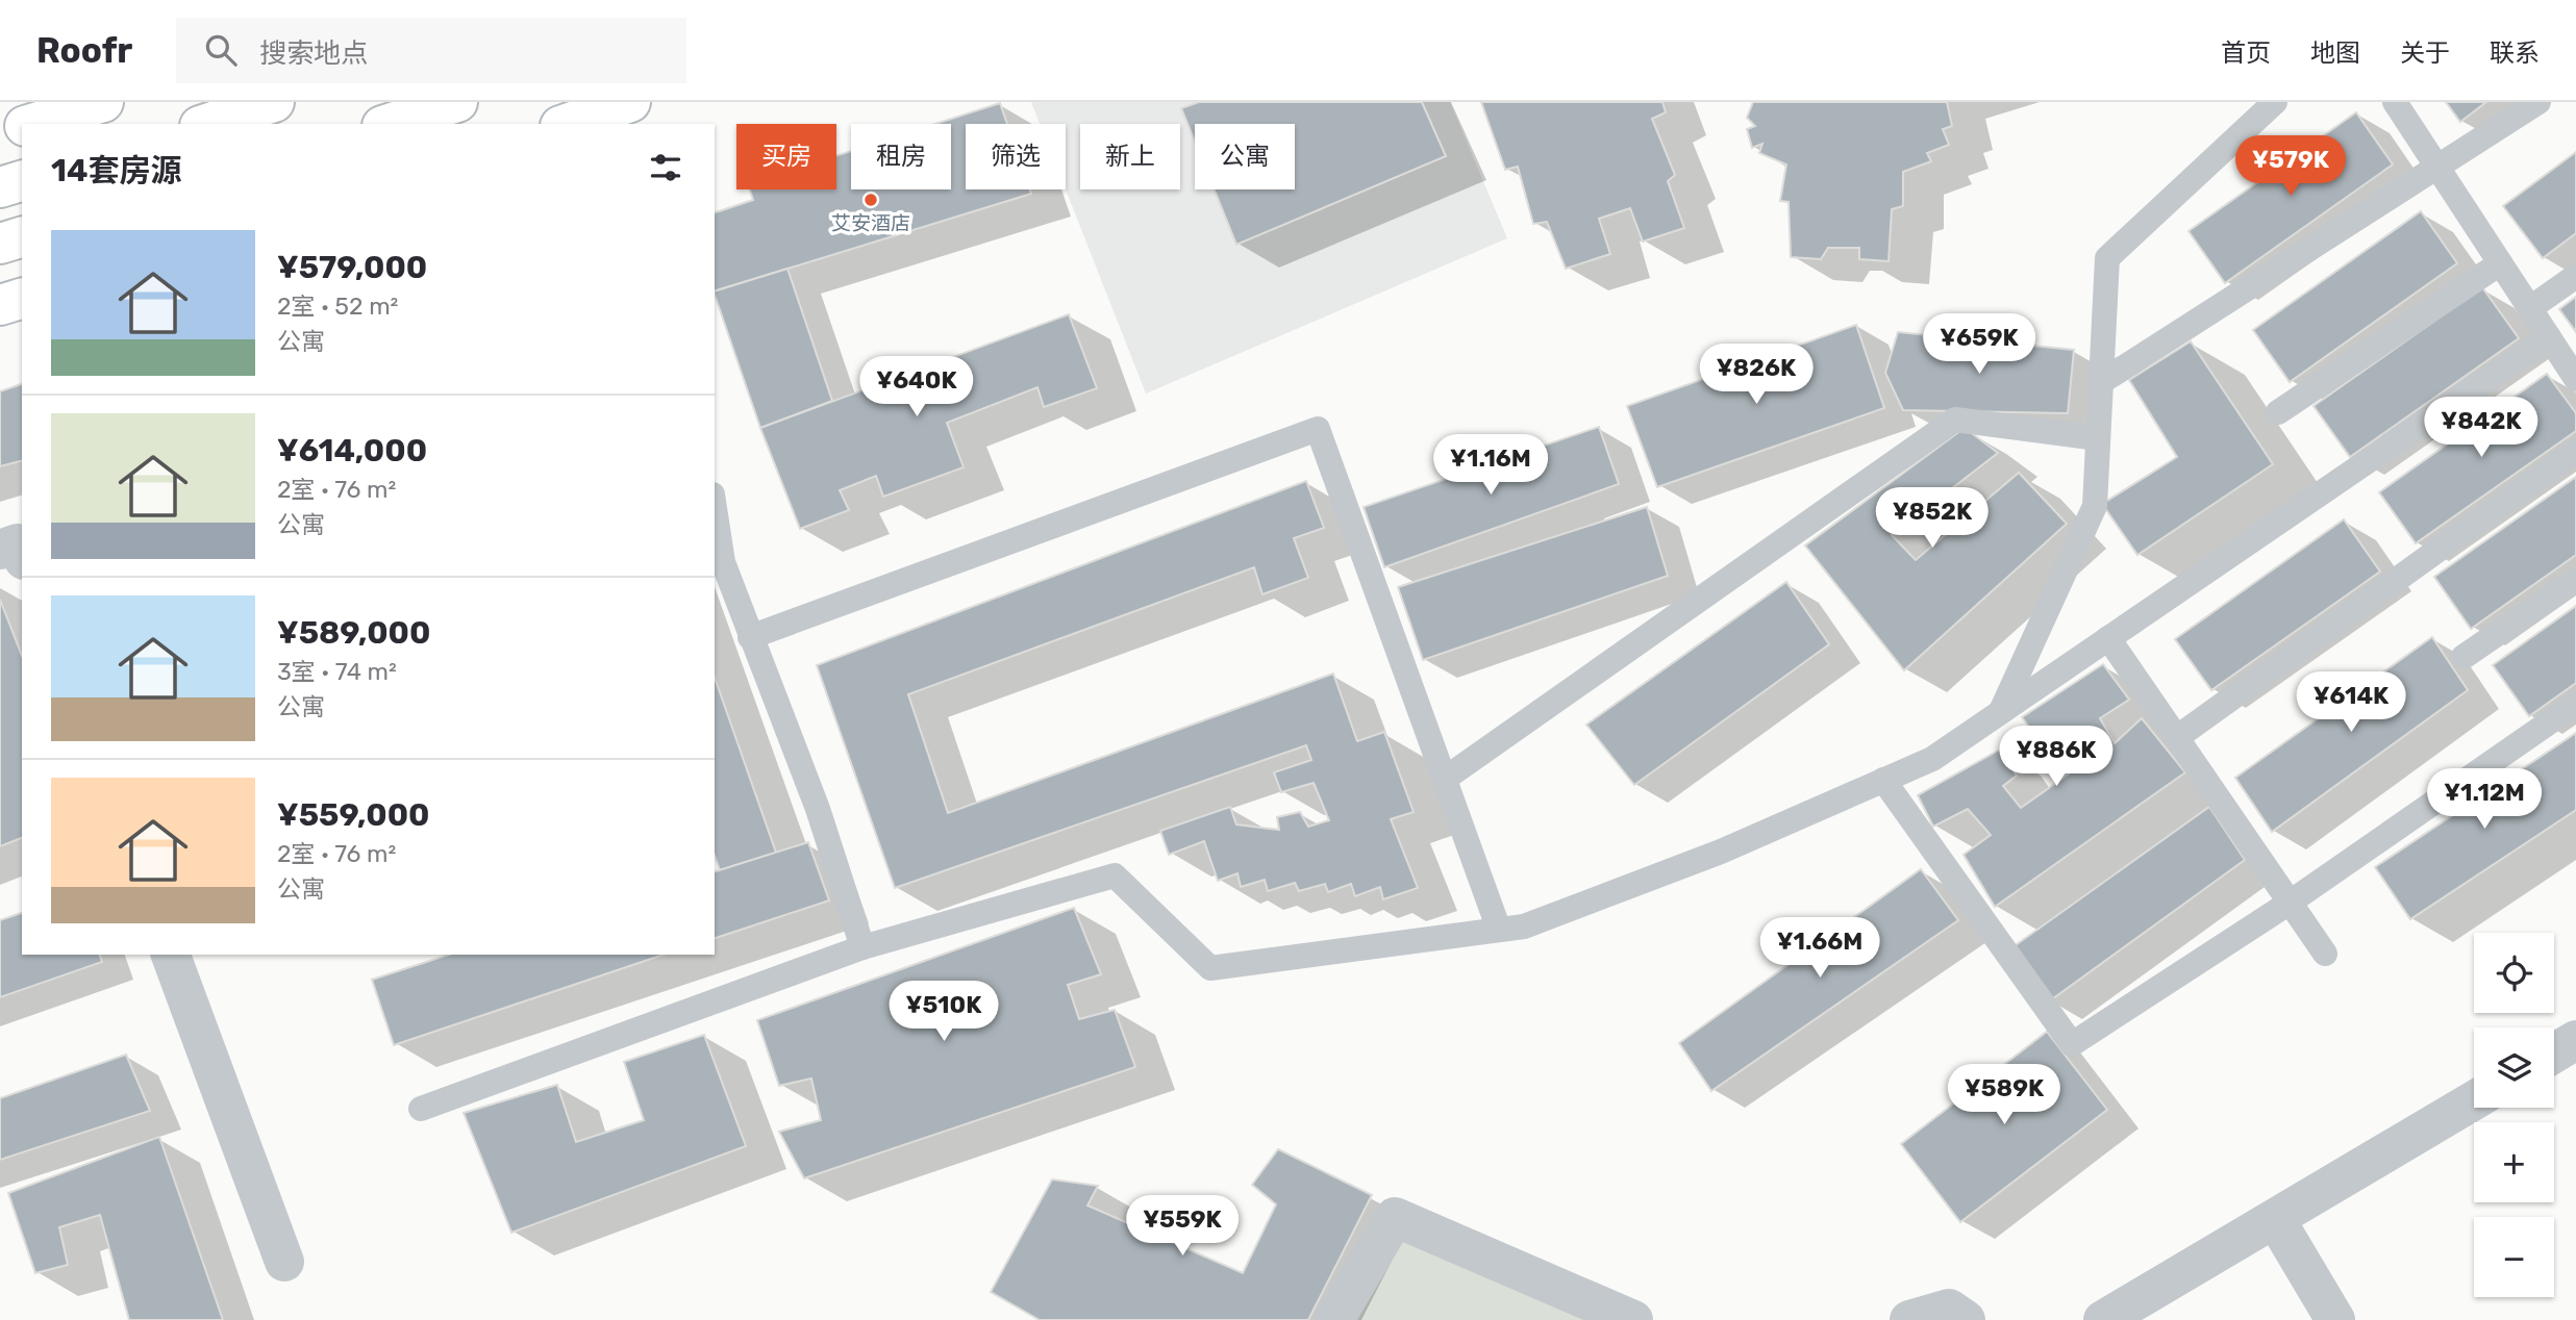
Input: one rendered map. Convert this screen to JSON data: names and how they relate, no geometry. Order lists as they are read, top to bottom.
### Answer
{
  "places": ["艾安酒店"],
  "page": {
    "header": "Roofr",
    "search": "搜索地点",
    "nav": [
      "首页",
      "地图",
      "关于",
      "联系"
    ],
    "chip": [
      "买房",
      "租房",
      "筛选",
      "新上",
      "公寓"
    ],
    "heading": "14套房源",
    "price": [
      "¥579K",
      "¥659K",
      "¥826K",
      "¥640K",
      "¥842K",
      "¥1.16M",
      "¥852K",
      "¥614K",
      "¥886K",
      "¥1.12M",
      "¥1.66M",
      "¥510K",
      "¥589K",
      "¥559K"
    ],
    "list": [
      {
        "name": "¥579,000",
        "note": "2室 · 52 m² · 公寓"
      },
      {
        "name": "¥614,000",
        "note": "2室 · 76 m² · 公寓"
      },
      {
        "name": "¥589,000",
        "note": "3室 · 74 m² · 公寓"
      },
      {
        "name": "¥559,000",
        "note": "2室 · 76 m² · 公寓"
      }
    ],
    "map_buttons": ["+", "−"]
  }
}
